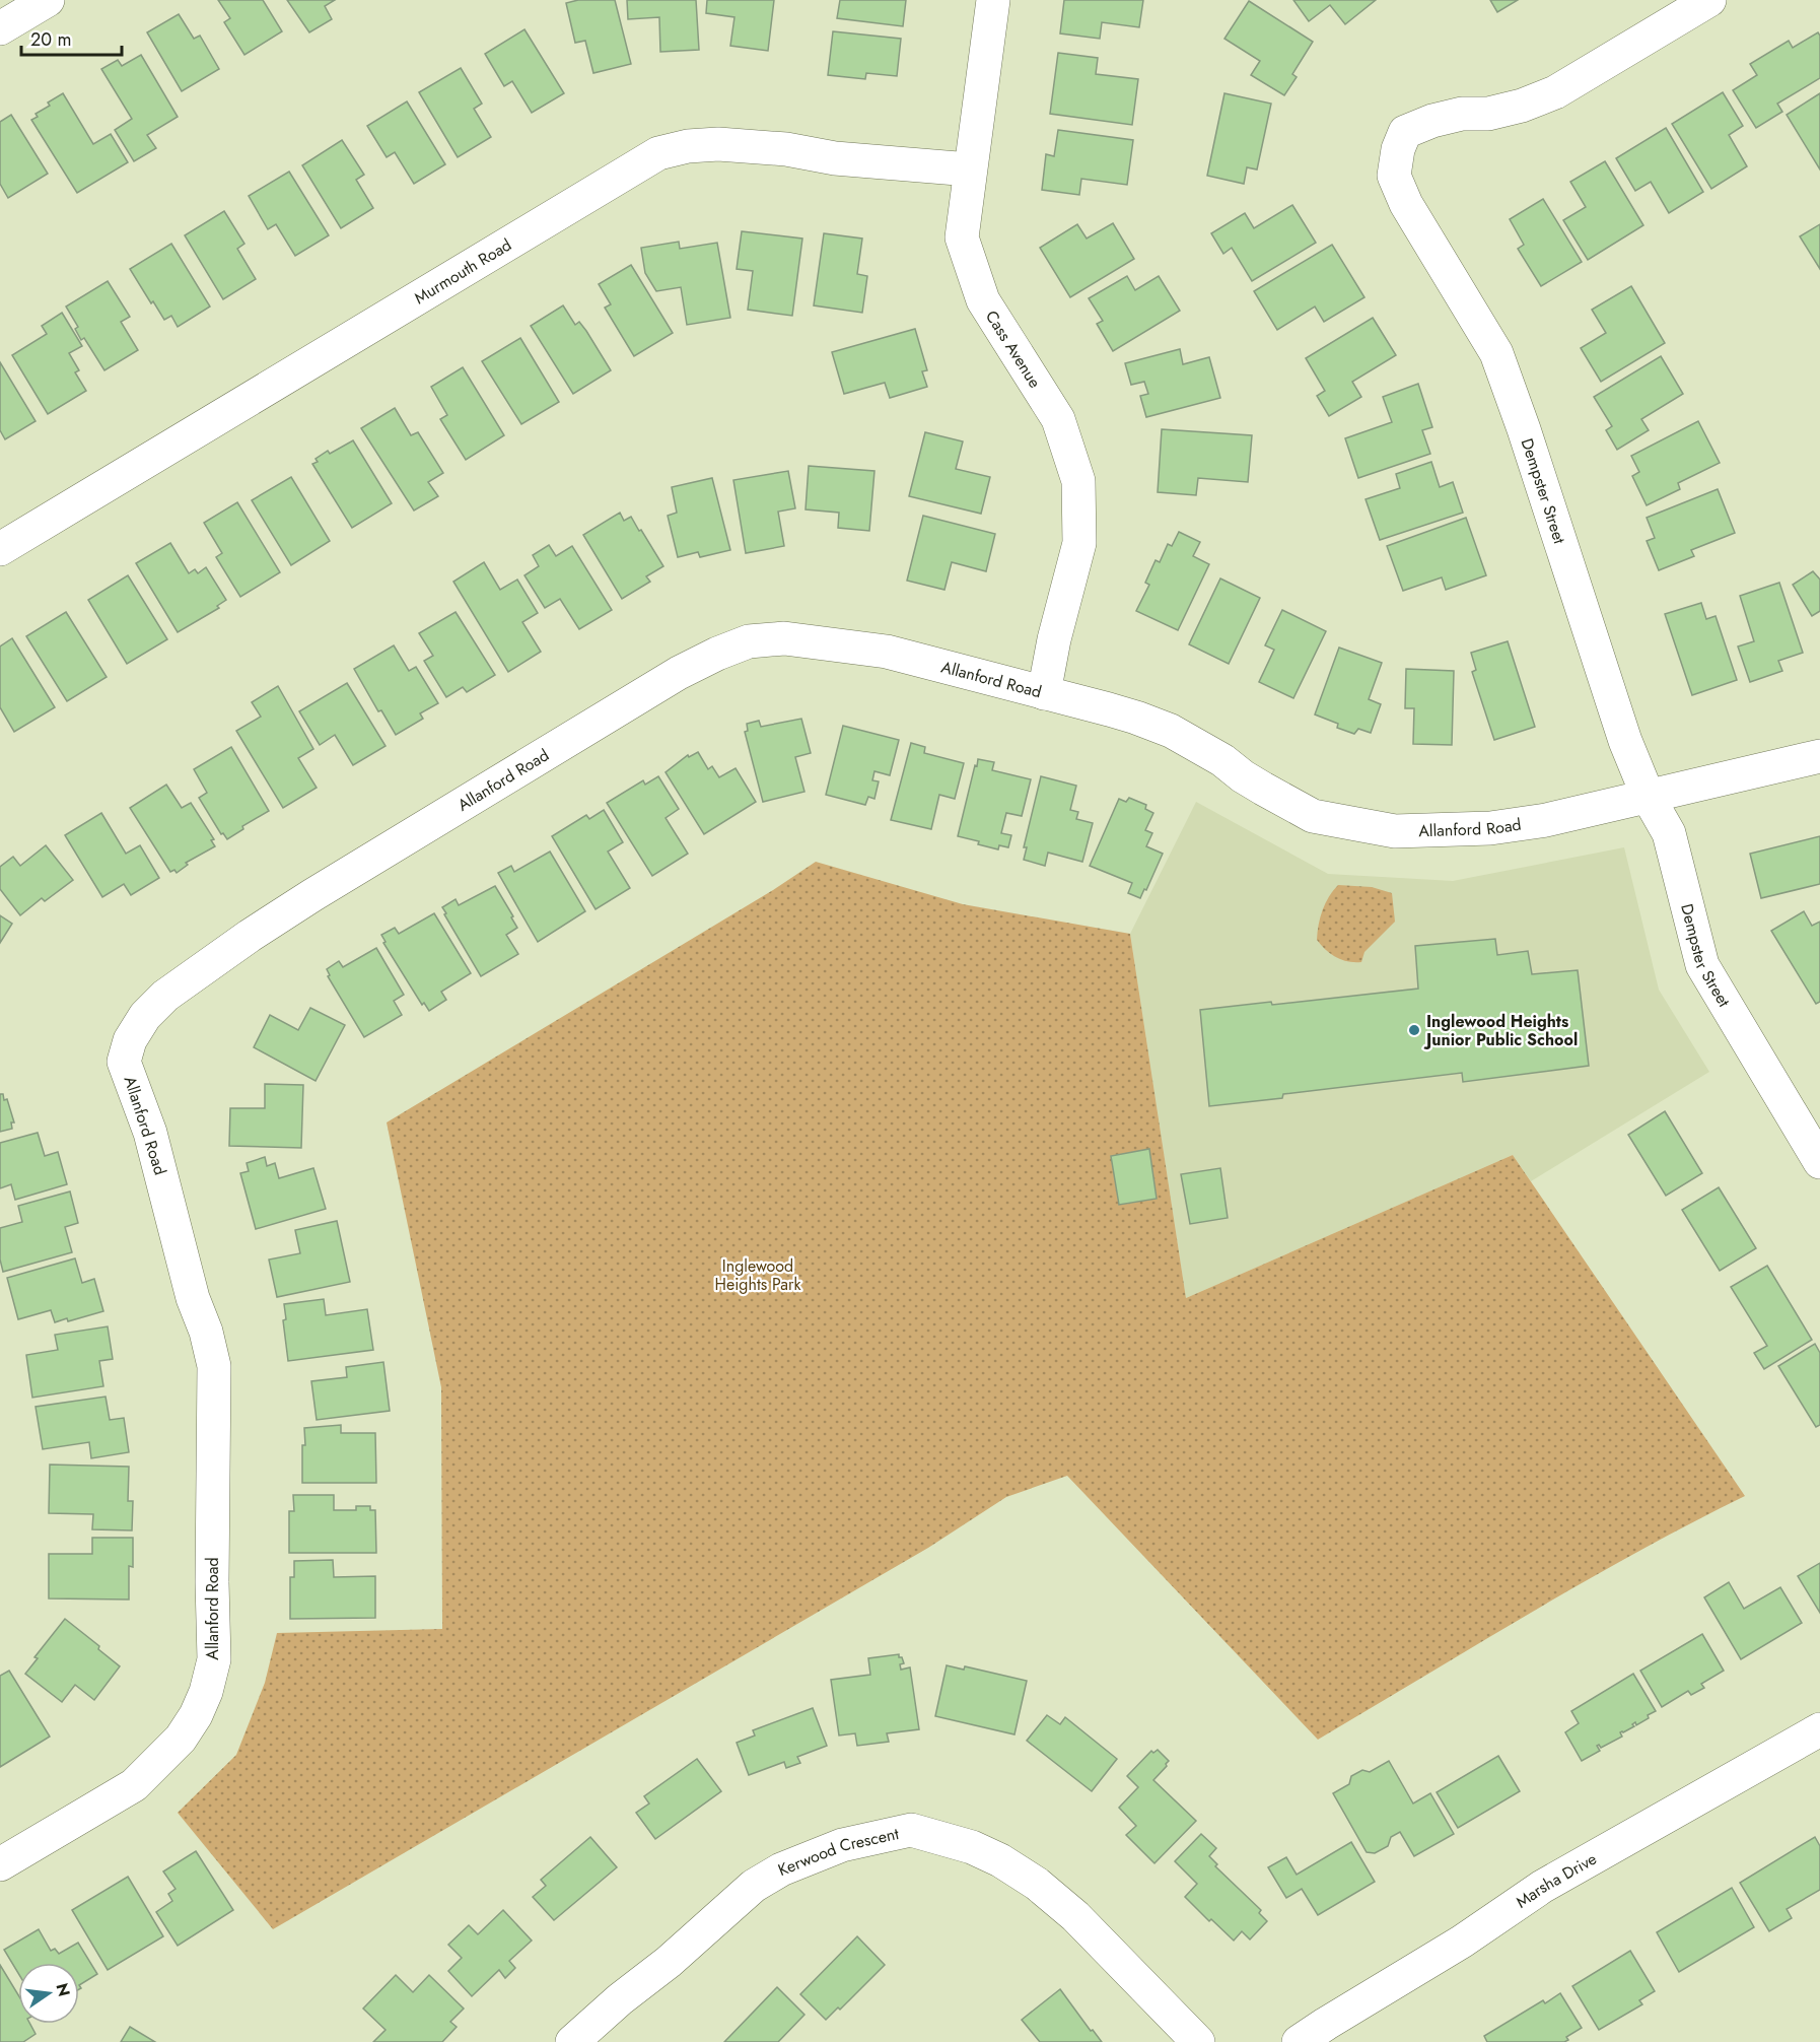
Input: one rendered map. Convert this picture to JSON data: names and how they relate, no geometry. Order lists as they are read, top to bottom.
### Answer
{
  "streets": {
    "street": [
      "Murmouth Road",
      "Cass Avenue",
      "Dempster Street",
      "Allanford Road",
      "Kerwood Crescent",
      "Marsha Drive"
    ]
  },
  "crossings": [
    ["Murmouth Road", "Cass Avenue"],
    ["Cass Avenue", "Allanford Road"],
    ["Dempster Street", "Allanford Road"]
  ],
  "parks": ["Inglewood Heights Park"],
  "places": ["Inglewood Heights Junior Public School"],
  "scale_bar": "20 m",
  "north": "right"
}
